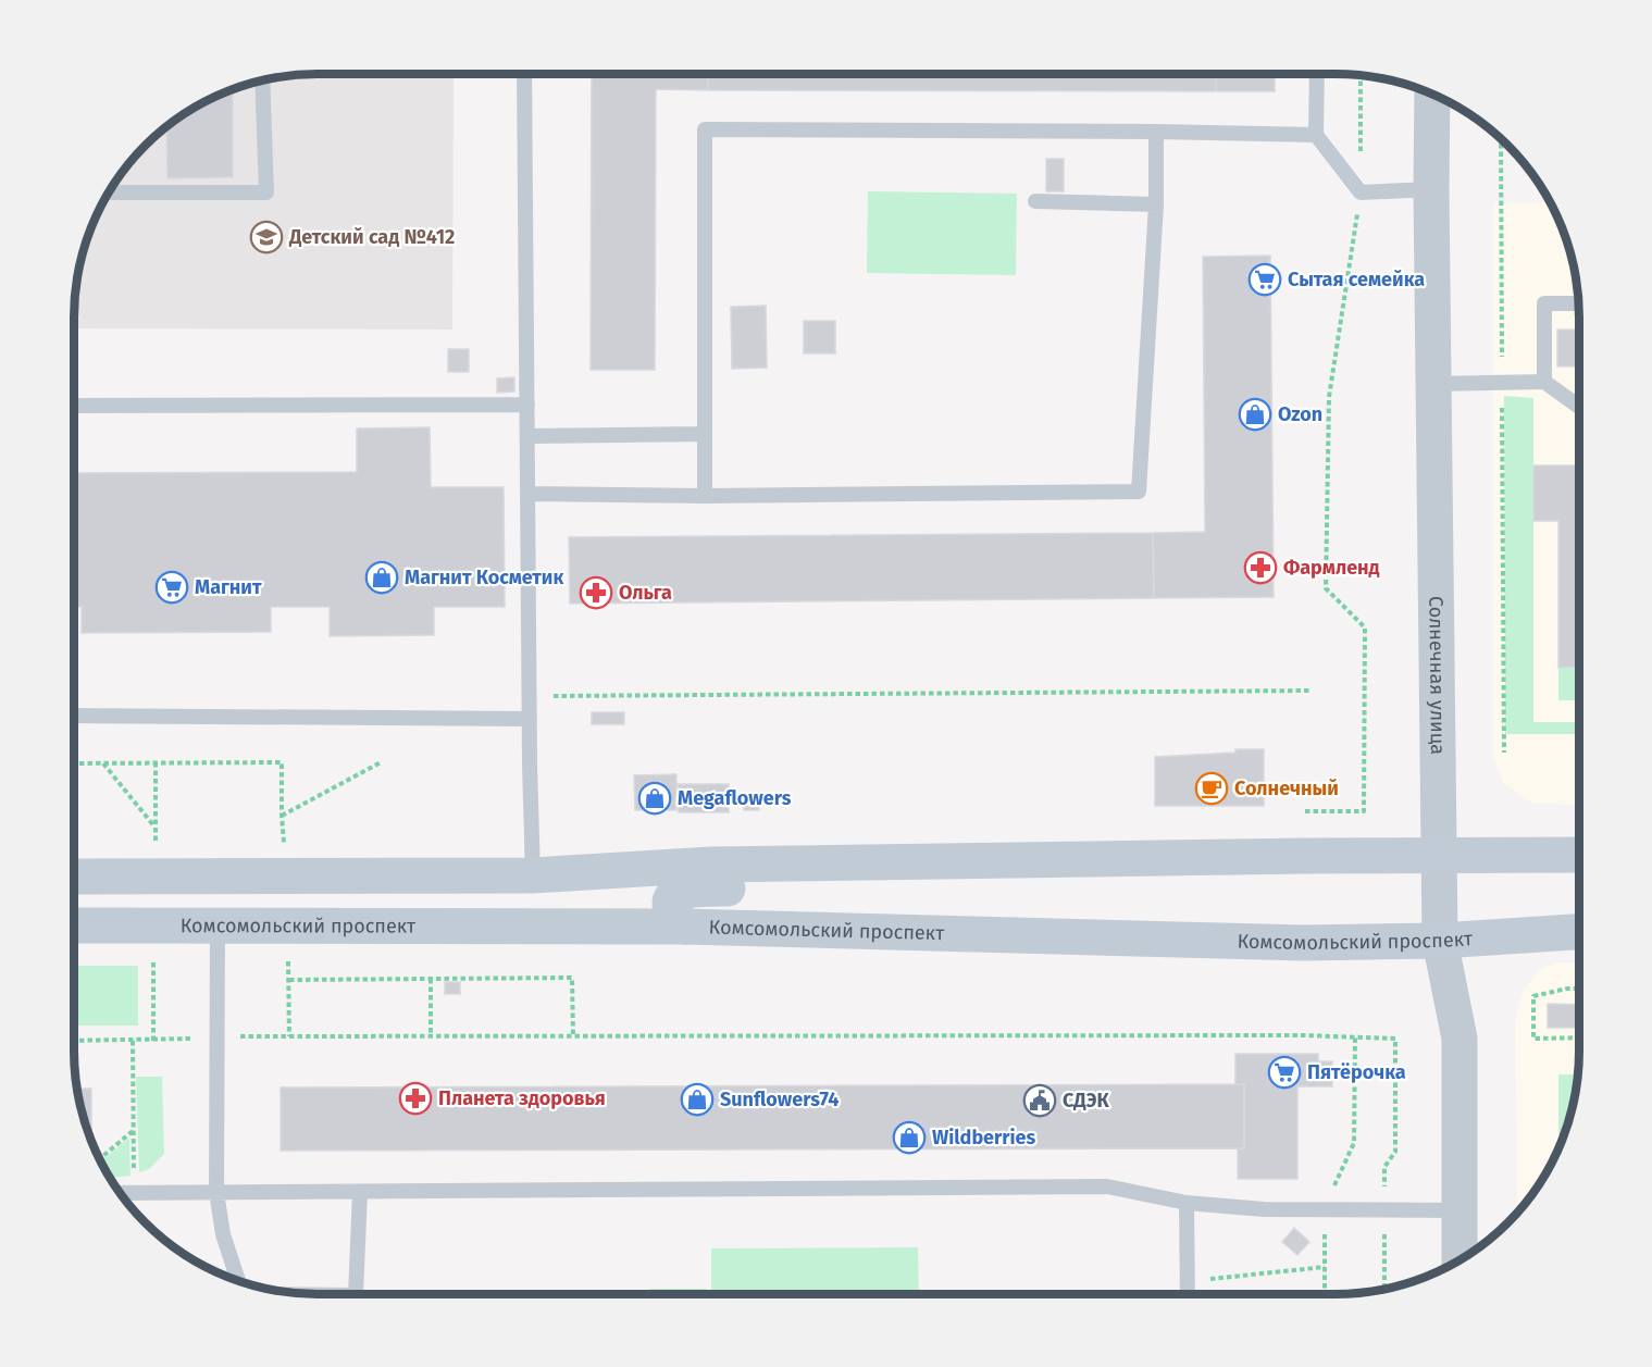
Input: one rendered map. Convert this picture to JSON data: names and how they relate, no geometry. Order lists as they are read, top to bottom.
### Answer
{
  "streets": {
    "main road": ["Комсомольский проспект"],
    "street": ["Солнечная улица"]
  },
  "crossings": [
    ["Солнечная улица", "Комсомольский проспект"]
  ],
  "places": {
    "school or university": ["Детский сад №412"],
    "supermarket": ["Сытая семейка", "Магнит", "Пятёрочка"],
    "shop": [
      "Ozon",
      "Магнит Косметик",
      "Megaflowers",
      "Sunflowers74",
      "Wildberries"
    ],
    "pharmacy": ["Фармленд", "Ольга", "Планета здоровья"],
    "cafe": ["Солнечный"],
    "public building": ["СДЭК"]
  }
}
